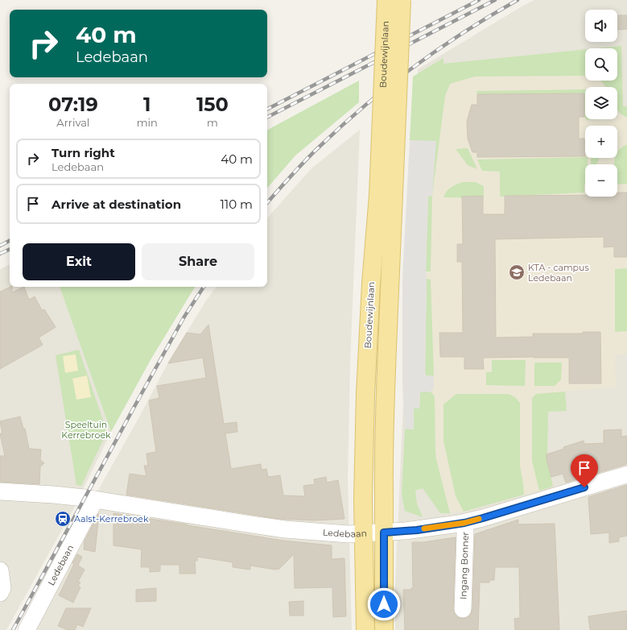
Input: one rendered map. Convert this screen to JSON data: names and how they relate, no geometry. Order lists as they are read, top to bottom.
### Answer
{
  "streets": {
    "main road": ["Boudewijnlaan"],
    "street": ["Ledebaan", "Ingang Bonner"]
  },
  "crossings": [
    ["Boudewijnlaan", "Ledebaan"],
    ["Ledebaan", "Ingang Bonner"]
  ],
  "parks": ["Speeltuin Kerrebroek"],
  "places": {
    "school or university": ["KTA - campus Ledebaan"],
    "station": ["Aalst-Kerrebroek"]
  },
  "page": {
    "map_buttons": ["+", "−"],
    "turn": ["40 m", "Ledebaan"],
    "eta": [
      "07:19",
      "Arrival",
      "1",
      "min",
      "150",
      "m"
    ],
    "list": [
      {
        "name": "Turn right",
        "note": "Ledebaan",
        "value": "40 m"
      },
      {
        "name": "Arrive at destination",
        "value": "110 m"
      }
    ],
    "buttons": ["Exit", "Share"]
  }
}
